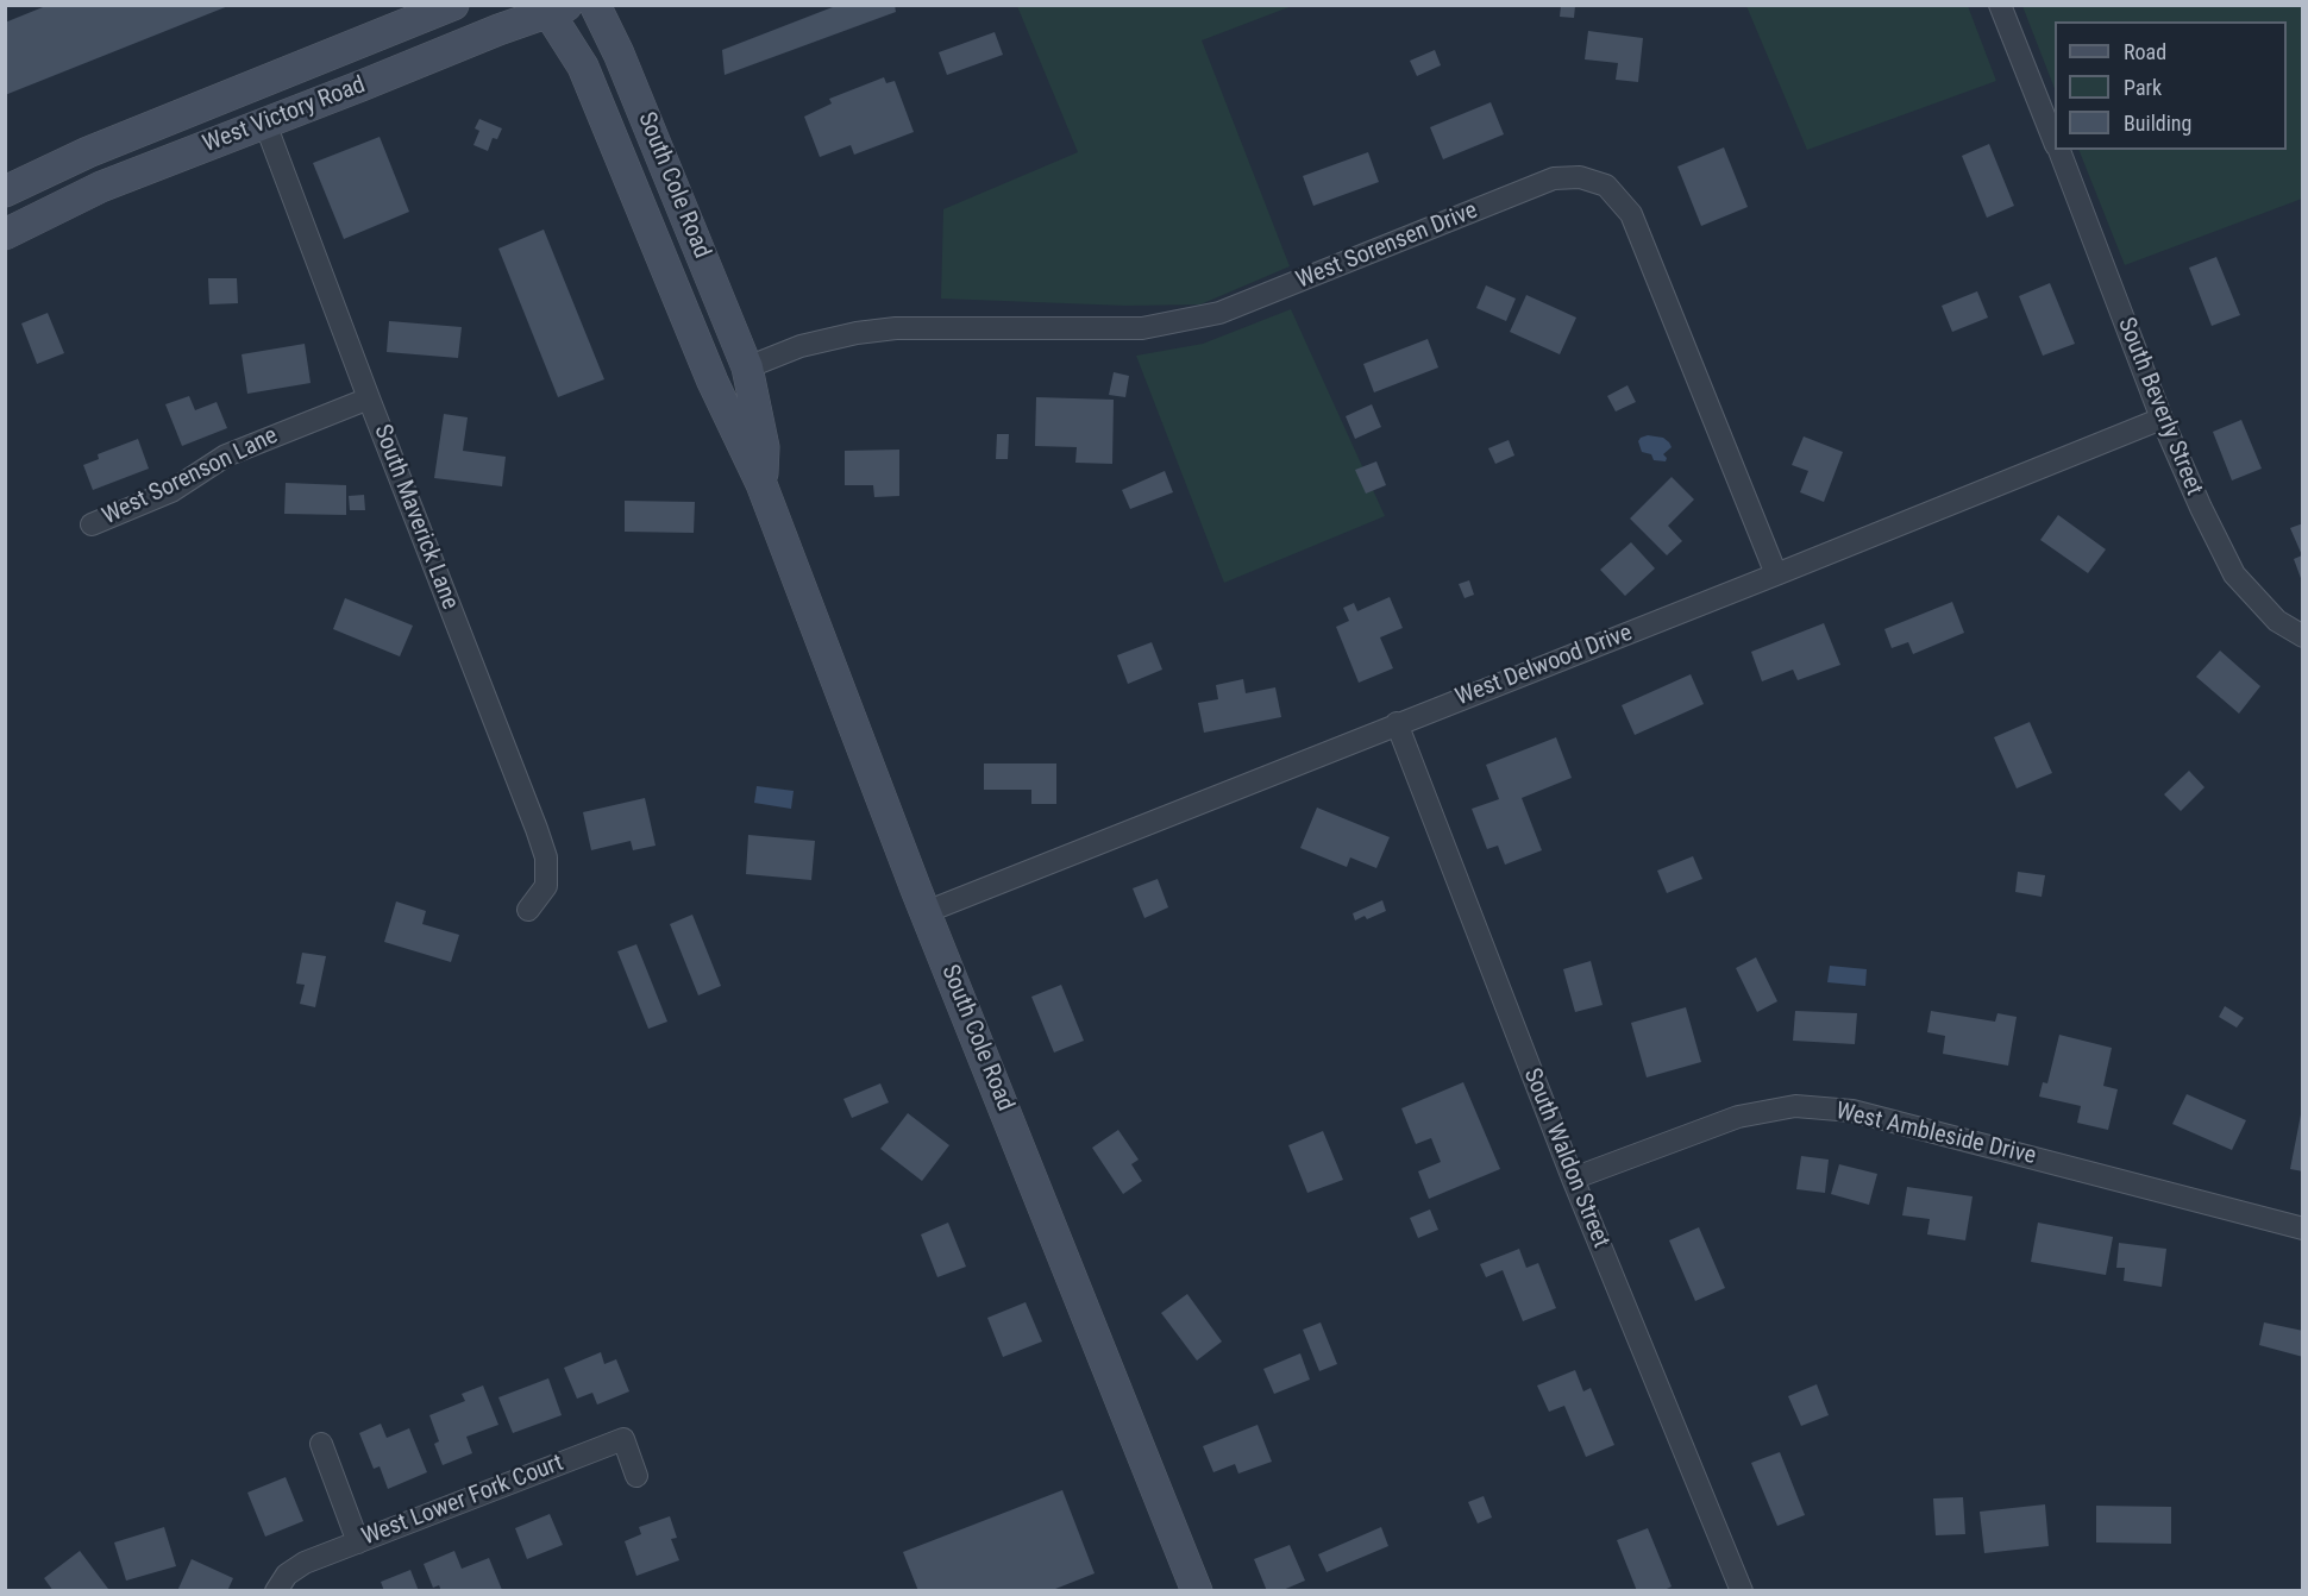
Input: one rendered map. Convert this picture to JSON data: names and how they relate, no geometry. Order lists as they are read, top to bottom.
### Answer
{
  "streets": {
    "main road": ["West Victory Road", "South Cole Road"],
    "street": [
      "West Sorensen Drive",
      "South Beverly Street",
      "West Sorenson Lane",
      "South Maverick Lane",
      "West Delwood Drive",
      "West Ambleside Drive",
      "South Waldon Street",
      "West Lower Fork Court"
    ]
  },
  "crossings": [
    ["West Victory Road", "South Cole Road"],
    ["West Victory Road", "South Maverick Lane"],
    ["South Cole Road", "West Sorensen Drive"],
    ["South Cole Road", "West Delwood Drive"],
    ["West Sorensen Drive", "West Delwood Drive"],
    ["South Beverly Street", "West Delwood Drive"],
    ["West Sorenson Lane", "South Maverick Lane"],
    ["West Delwood Drive", "South Waldon Street"],
    ["West Ambleside Drive", "South Waldon Street"]
  ],
  "legend": ["Road", "Park", "Building"]
}
